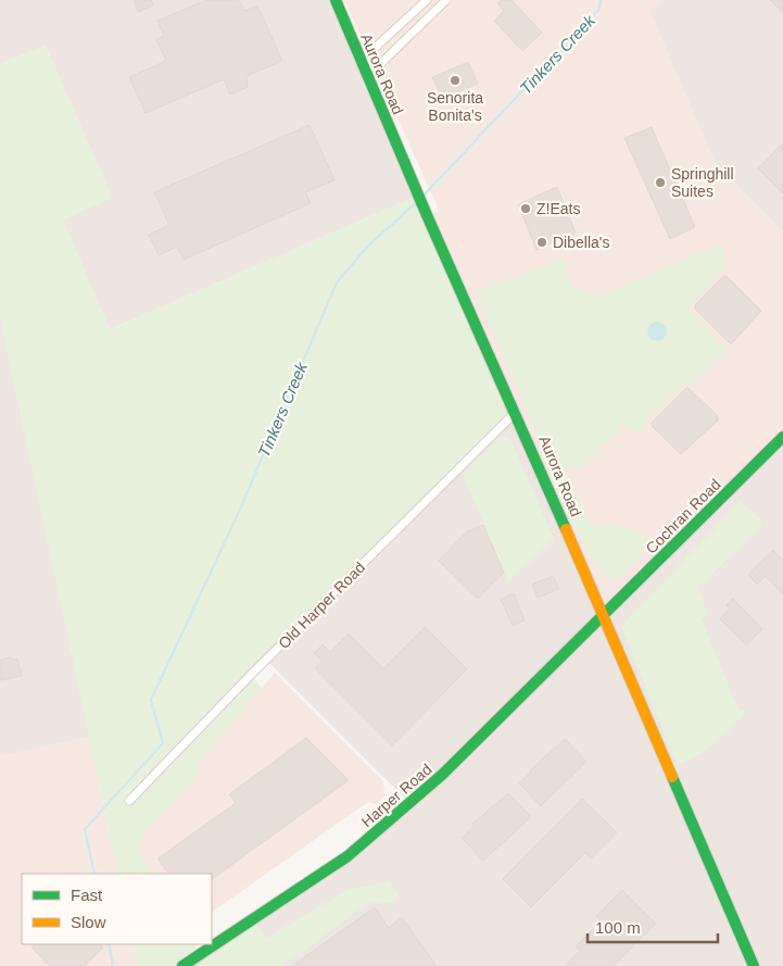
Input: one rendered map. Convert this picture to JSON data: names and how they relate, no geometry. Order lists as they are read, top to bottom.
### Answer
{
  "streets": {
    "main road": ["Aurora Road", "Cochran Road", "Harper Road"],
    "street": ["Old Harper Road"]
  },
  "crossings": [
    ["Aurora Road", "Cochran Road"],
    ["Aurora Road", "Old Harper Road"],
    ["Aurora Road", "Harper Road"],
    ["Cochran Road", "Harper Road"]
  ],
  "water": ["Tinkers Creek"],
  "places": [
    "Senorita Bonita's",
    "Springhill Suites",
    "Z!Eats",
    "Dibella's"
  ],
  "legend": ["Fast", "Slow"],
  "scale_bar": "100 m"
}
